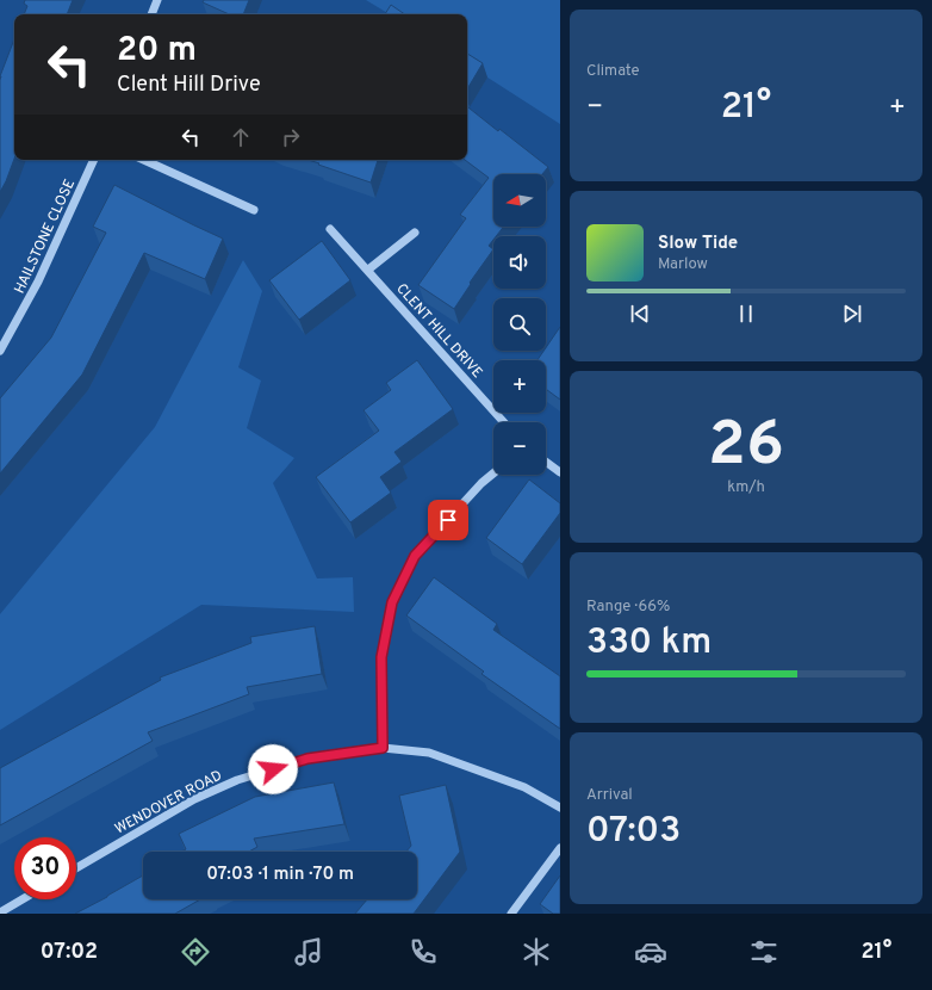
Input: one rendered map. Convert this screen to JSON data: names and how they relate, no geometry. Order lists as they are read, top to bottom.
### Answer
{
  "streets": {
    "street": ["HAILSTONE CLOSE", "CLENT HILL DRIVE", "WENDOVER ROAD"]
  },
  "north": "left",
  "page": {
    "tile": [
      "Climate",
      ["26", "km/h"],
      ["Range · 66%", "330 km"],
      ["Arrival", "07:03"]
    ],
    "turn": ["20 m", "Clent Hill Drive"],
    "heat": ["−", "21°", "+"],
    "map_buttons": ["+", "−"],
    "song": ["Slow Tide", "Marlow"],
    "limit": "30",
    "trip": "07:03 · 1 min · 70 m",
    "tabs": ["07:02", "21°"]
  }
}
